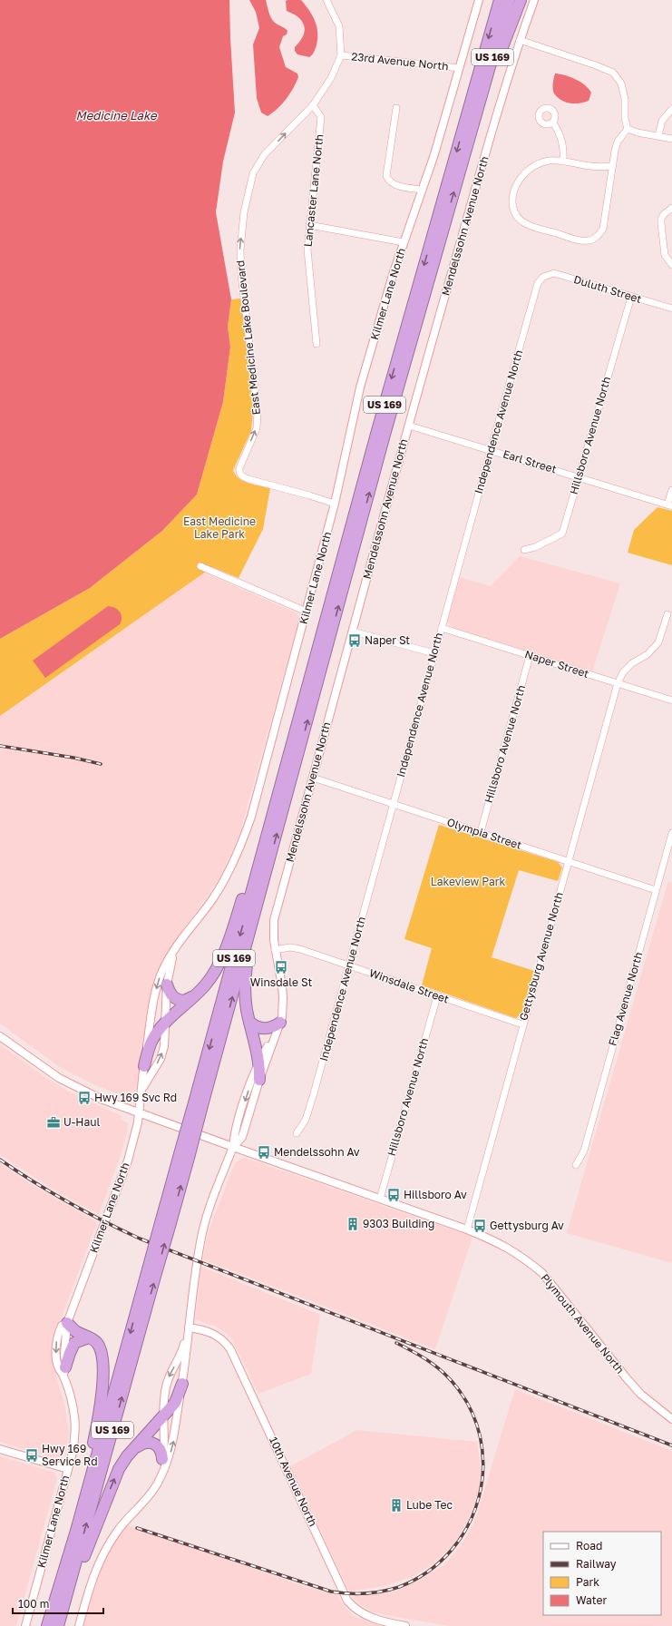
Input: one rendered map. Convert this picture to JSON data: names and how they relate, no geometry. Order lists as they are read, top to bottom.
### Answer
{
  "streets": {
    "highway": ["US 169"],
    "street": [
      "23rd Avenue North",
      "Lancaster Lane North",
      "Mendelssohn Avenue North",
      "Duluth Street",
      "Kilmer Lane North",
      "East Medicine Lake Boulevard",
      "Independence Avenue North",
      "Hillsboro Avenue North",
      "Earl Street",
      "Naper Street",
      "Olympia Street",
      "Gettysburg Avenue North",
      "Winsdale Street",
      "Flag Avenue North",
      "Plymouth Avenue North",
      "10th Avenue North"
    ]
  },
  "crossings": [
    ["23rd Avenue North", "Kilmer Lane North"],
    ["23rd Avenue North", "East Medicine Lake Boulevard"],
    ["Lancaster Lane North", "East Medicine Lake Boulevard"],
    ["Mendelssohn Avenue North", "Earl Street"],
    ["Mendelssohn Avenue North", "Olympia Street"],
    ["Mendelssohn Avenue North", "Winsdale Street"],
    ["Mendelssohn Avenue North", "Plymouth Avenue North"],
    ["Mendelssohn Avenue North", "10th Avenue North"],
    ["Duluth Street", "Independence Avenue North"],
    ["Duluth Street", "Hillsboro Avenue North"],
    ["Kilmer Lane North", "East Medicine Lake Boulevard"],
    ["Kilmer Lane North", "Plymouth Avenue North"],
    ["Independence Avenue North", "Earl Street"],
    ["Independence Avenue North", "Naper Street"],
    ["Independence Avenue North", "Olympia Street"],
    ["Independence Avenue North", "Winsdale Street"],
    ["Hillsboro Avenue North", "Earl Street"],
    ["Hillsboro Avenue North", "Naper Street"],
    ["Hillsboro Avenue North", "Olympia Street"],
    ["Hillsboro Avenue North", "Winsdale Street"],
    ["Hillsboro Avenue North", "Plymouth Avenue North"],
    ["Naper Street", "Gettysburg Avenue North"],
    ["Olympia Street", "Gettysburg Avenue North"],
    ["Olympia Street", "Flag Avenue North"],
    ["Gettysburg Avenue North", "Winsdale Street"],
    ["Gettysburg Avenue North", "Plymouth Avenue North"]
  ],
  "one_way": ["East Medicine Lake Boulevard"],
  "water": ["Medicine Lake"],
  "parks": ["East Medicine Lake Park", "Lakeview Park"],
  "places": {
    "bus stop": [
      "Naper St",
      "Winsdale St",
      "Hwy 169 Svc Rd",
      "Mendelssohn Av",
      "Hillsboro Av",
      "Gettysburg Av",
      "Hwy 169 Service Rd"
    ],
    "office": ["U-Haul"],
    "building": ["9303 Building", "Lube Tec"]
  },
  "legend": [
    "Road",
    "Railway",
    "Park",
    "Water"
  ],
  "scale_bar": "100 m"
}
